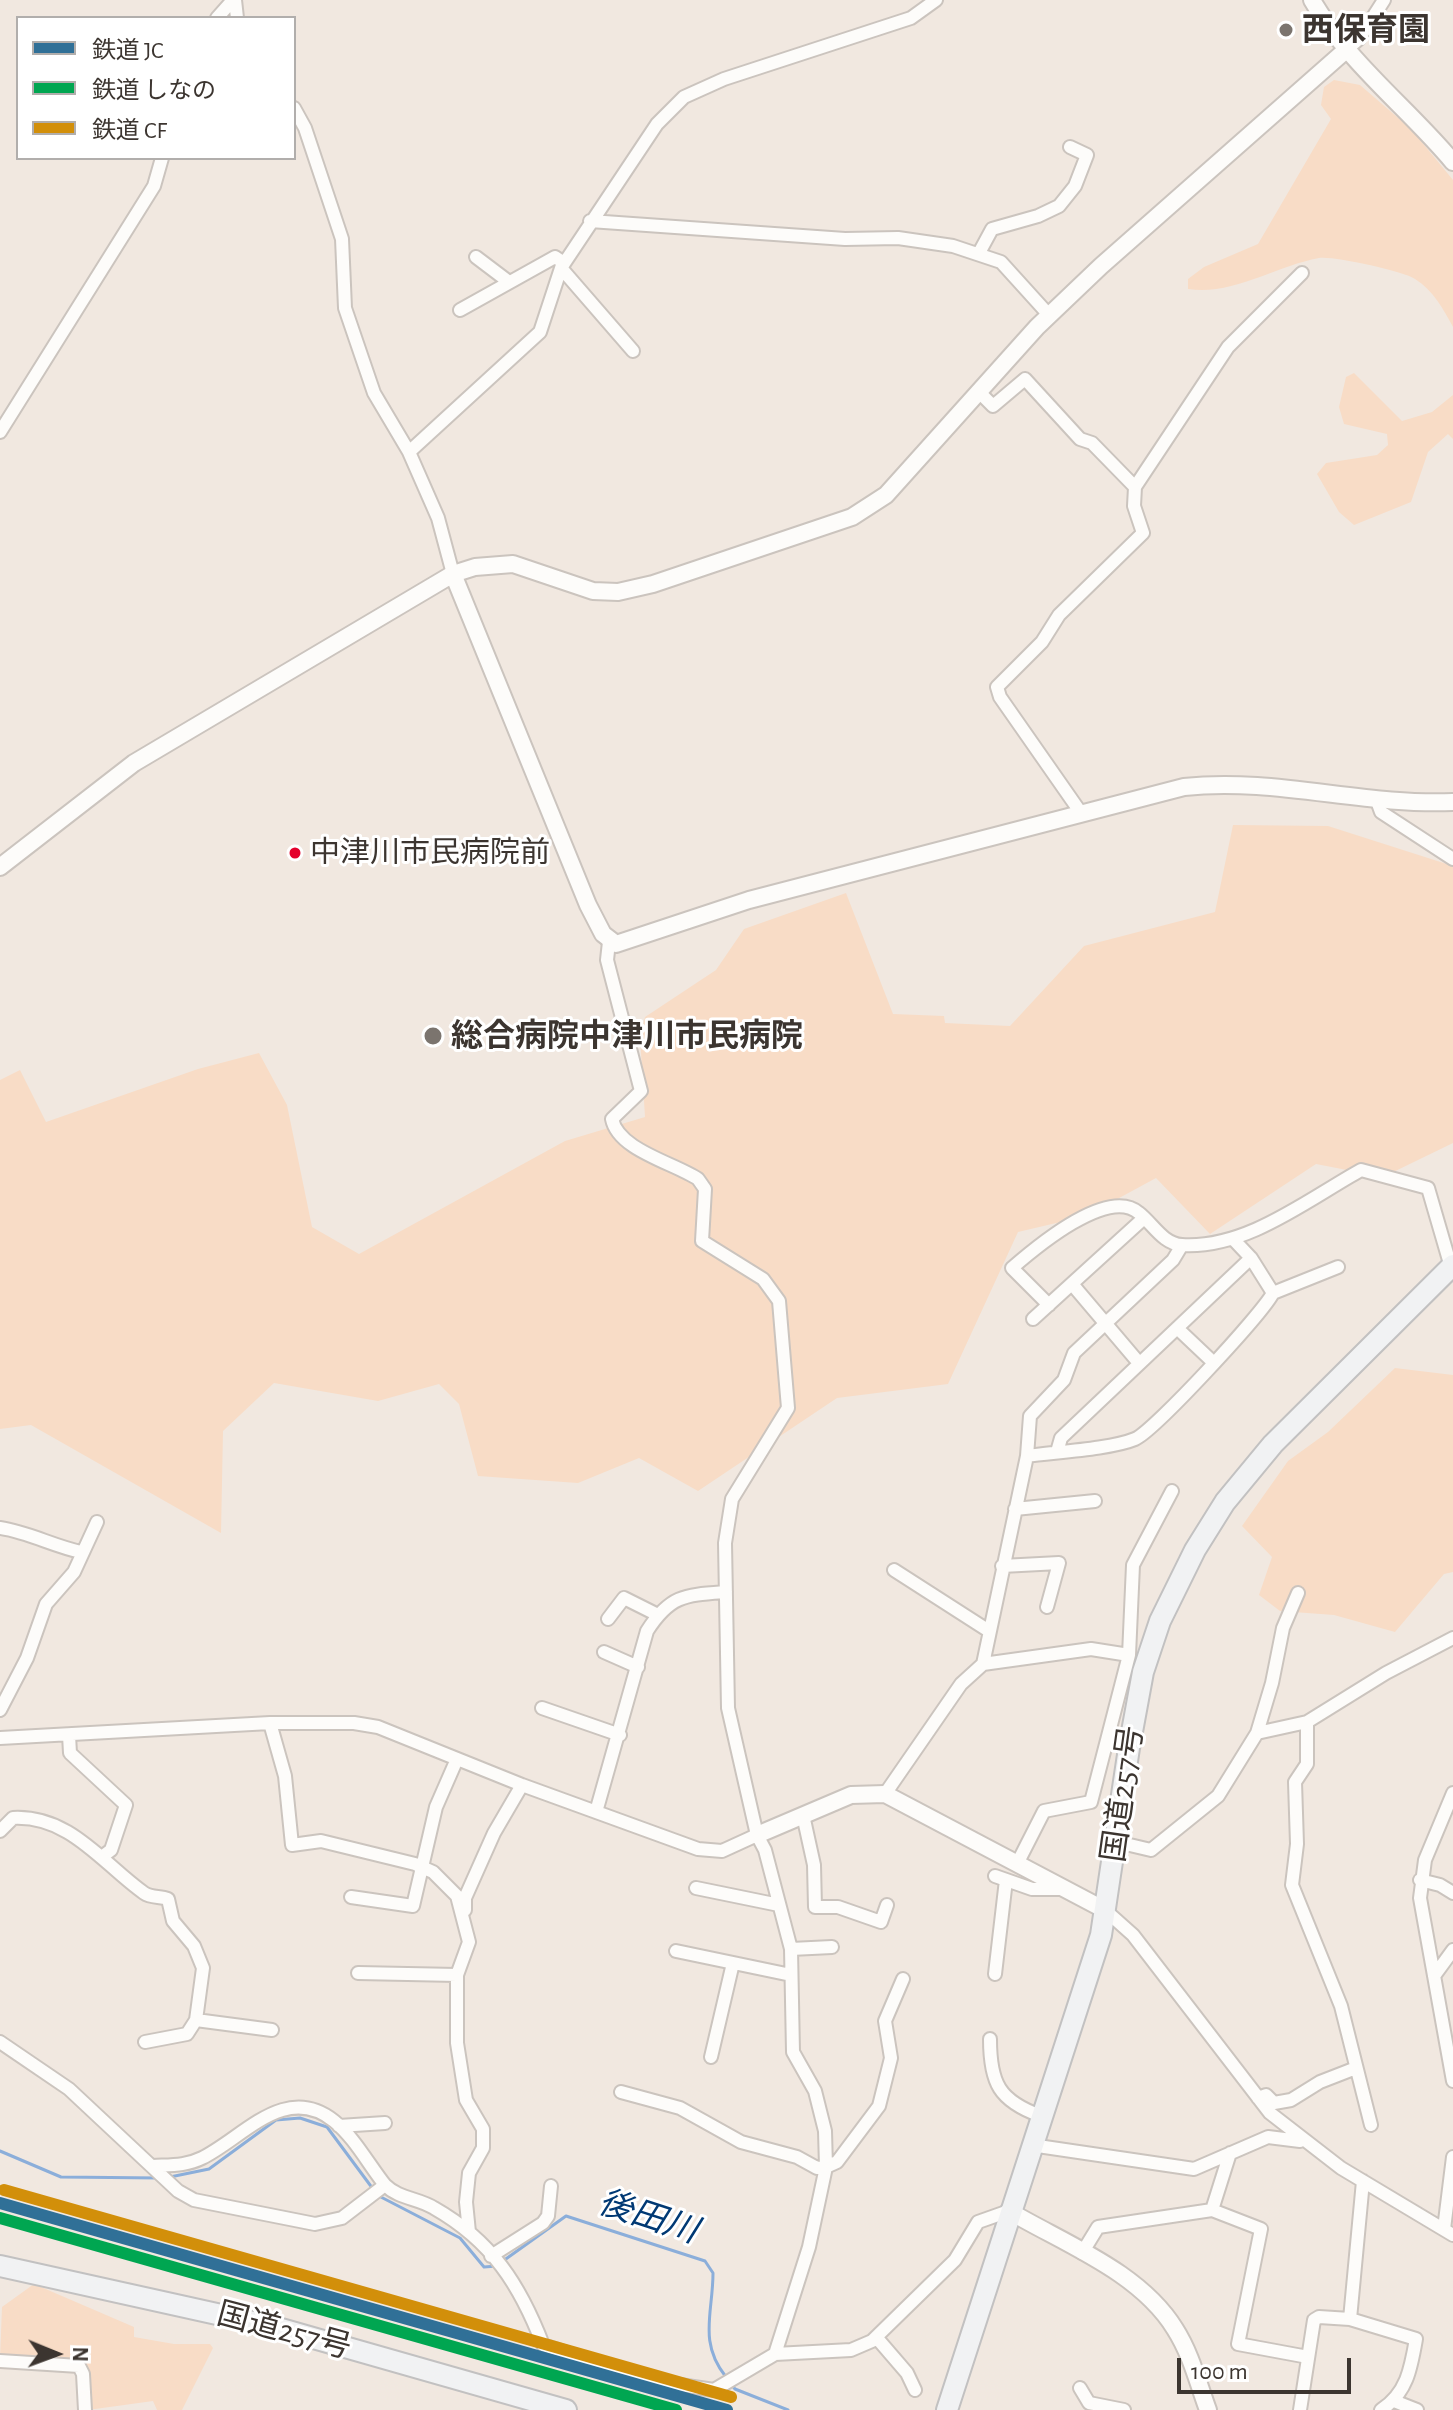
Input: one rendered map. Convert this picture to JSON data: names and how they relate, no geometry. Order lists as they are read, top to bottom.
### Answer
{
  "streets": {
    "highway": ["国道257号"]
  },
  "water": ["後田川"],
  "places": ["西保育園", "中津川市民病院前", "総合病院中津川市民病院"],
  "lines": ["rail line CF", "rail line JC", "rail line しなの"],
  "legend": ["鉄道 JC", "鉄道 しなの", "鉄道 CF"],
  "scale_bar": "100 m",
  "north": "right"
}
